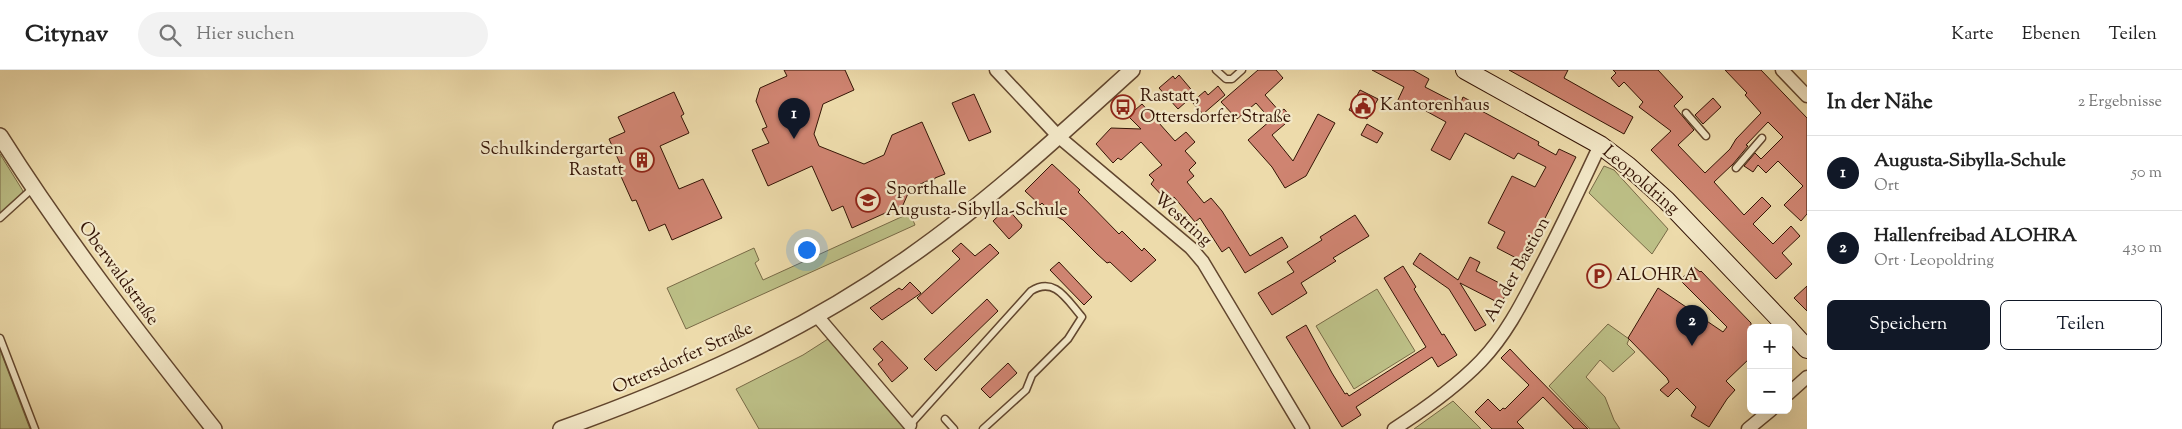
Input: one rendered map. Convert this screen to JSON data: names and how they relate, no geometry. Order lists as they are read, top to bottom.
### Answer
{
  "streets": {
    "main road": ["Leopoldring"],
    "street": [
      "Westring",
      "An der Bastion",
      "Oberwaldstraße",
      "Ottersdorfer Straße"
    ]
  },
  "crossings": [
    ["Leopoldring", "An der Bastion"],
    ["Westring", "Ottersdorfer Straße"]
  ],
  "places": {
    "public building": ["Kantorenhaus"],
    "bus stop": ["Rastatt, Ottersdorfer Straße"],
    "building": ["Schulkindergarten Rastatt"],
    "school or university": ["Sporthalle Augusta-Sibylla-Schule"],
    "parking": ["ALOHRA"]
  },
  "page": {
    "header": "Citynav",
    "search": "Hier suchen",
    "nav": ["Karte", "Ebenen", "Teilen"],
    "heading": ["In der Nähe", "2 Ergebnisse"],
    "pins": ["1", "2"],
    "list": [
      {
        "mark": "1",
        "name": "Augusta-Sibylla-Schule",
        "note": "Ort",
        "value": "50 m"
      },
      {
        "mark": "2",
        "name": "Hallenfreibad ALOHRA",
        "note": "Ort · Leopoldring",
        "value": "430 m"
      }
    ],
    "buttons": ["Speichern", "Teilen"],
    "map_buttons": ["+", "−"]
  }
}
